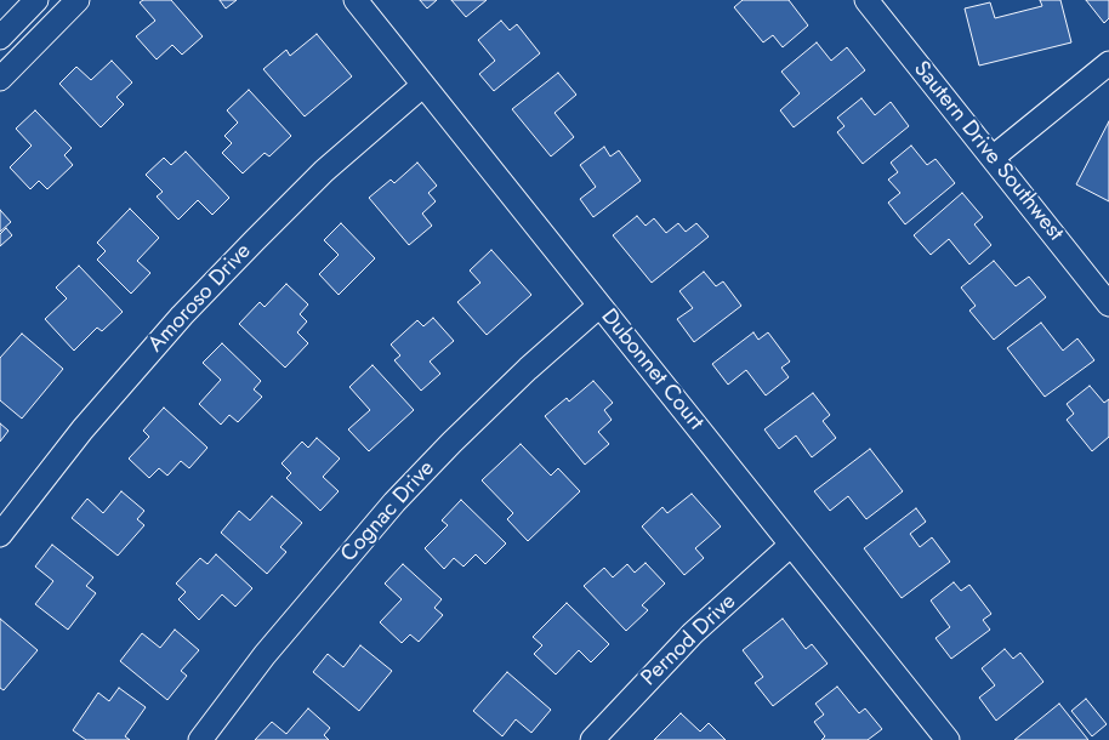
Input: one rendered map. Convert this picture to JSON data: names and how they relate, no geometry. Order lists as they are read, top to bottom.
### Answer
{
  "streets": {
    "street": [
      "Sautern Drive Southwest",
      "Amoroso Drive",
      "Dubonnet Court",
      "Cognac Drive",
      "Pernod Drive"
    ]
  },
  "crossings": [
    ["Amoroso Drive", "Dubonnet Court"],
    ["Dubonnet Court", "Cognac Drive"],
    ["Dubonnet Court", "Pernod Drive"]
  ]
}
